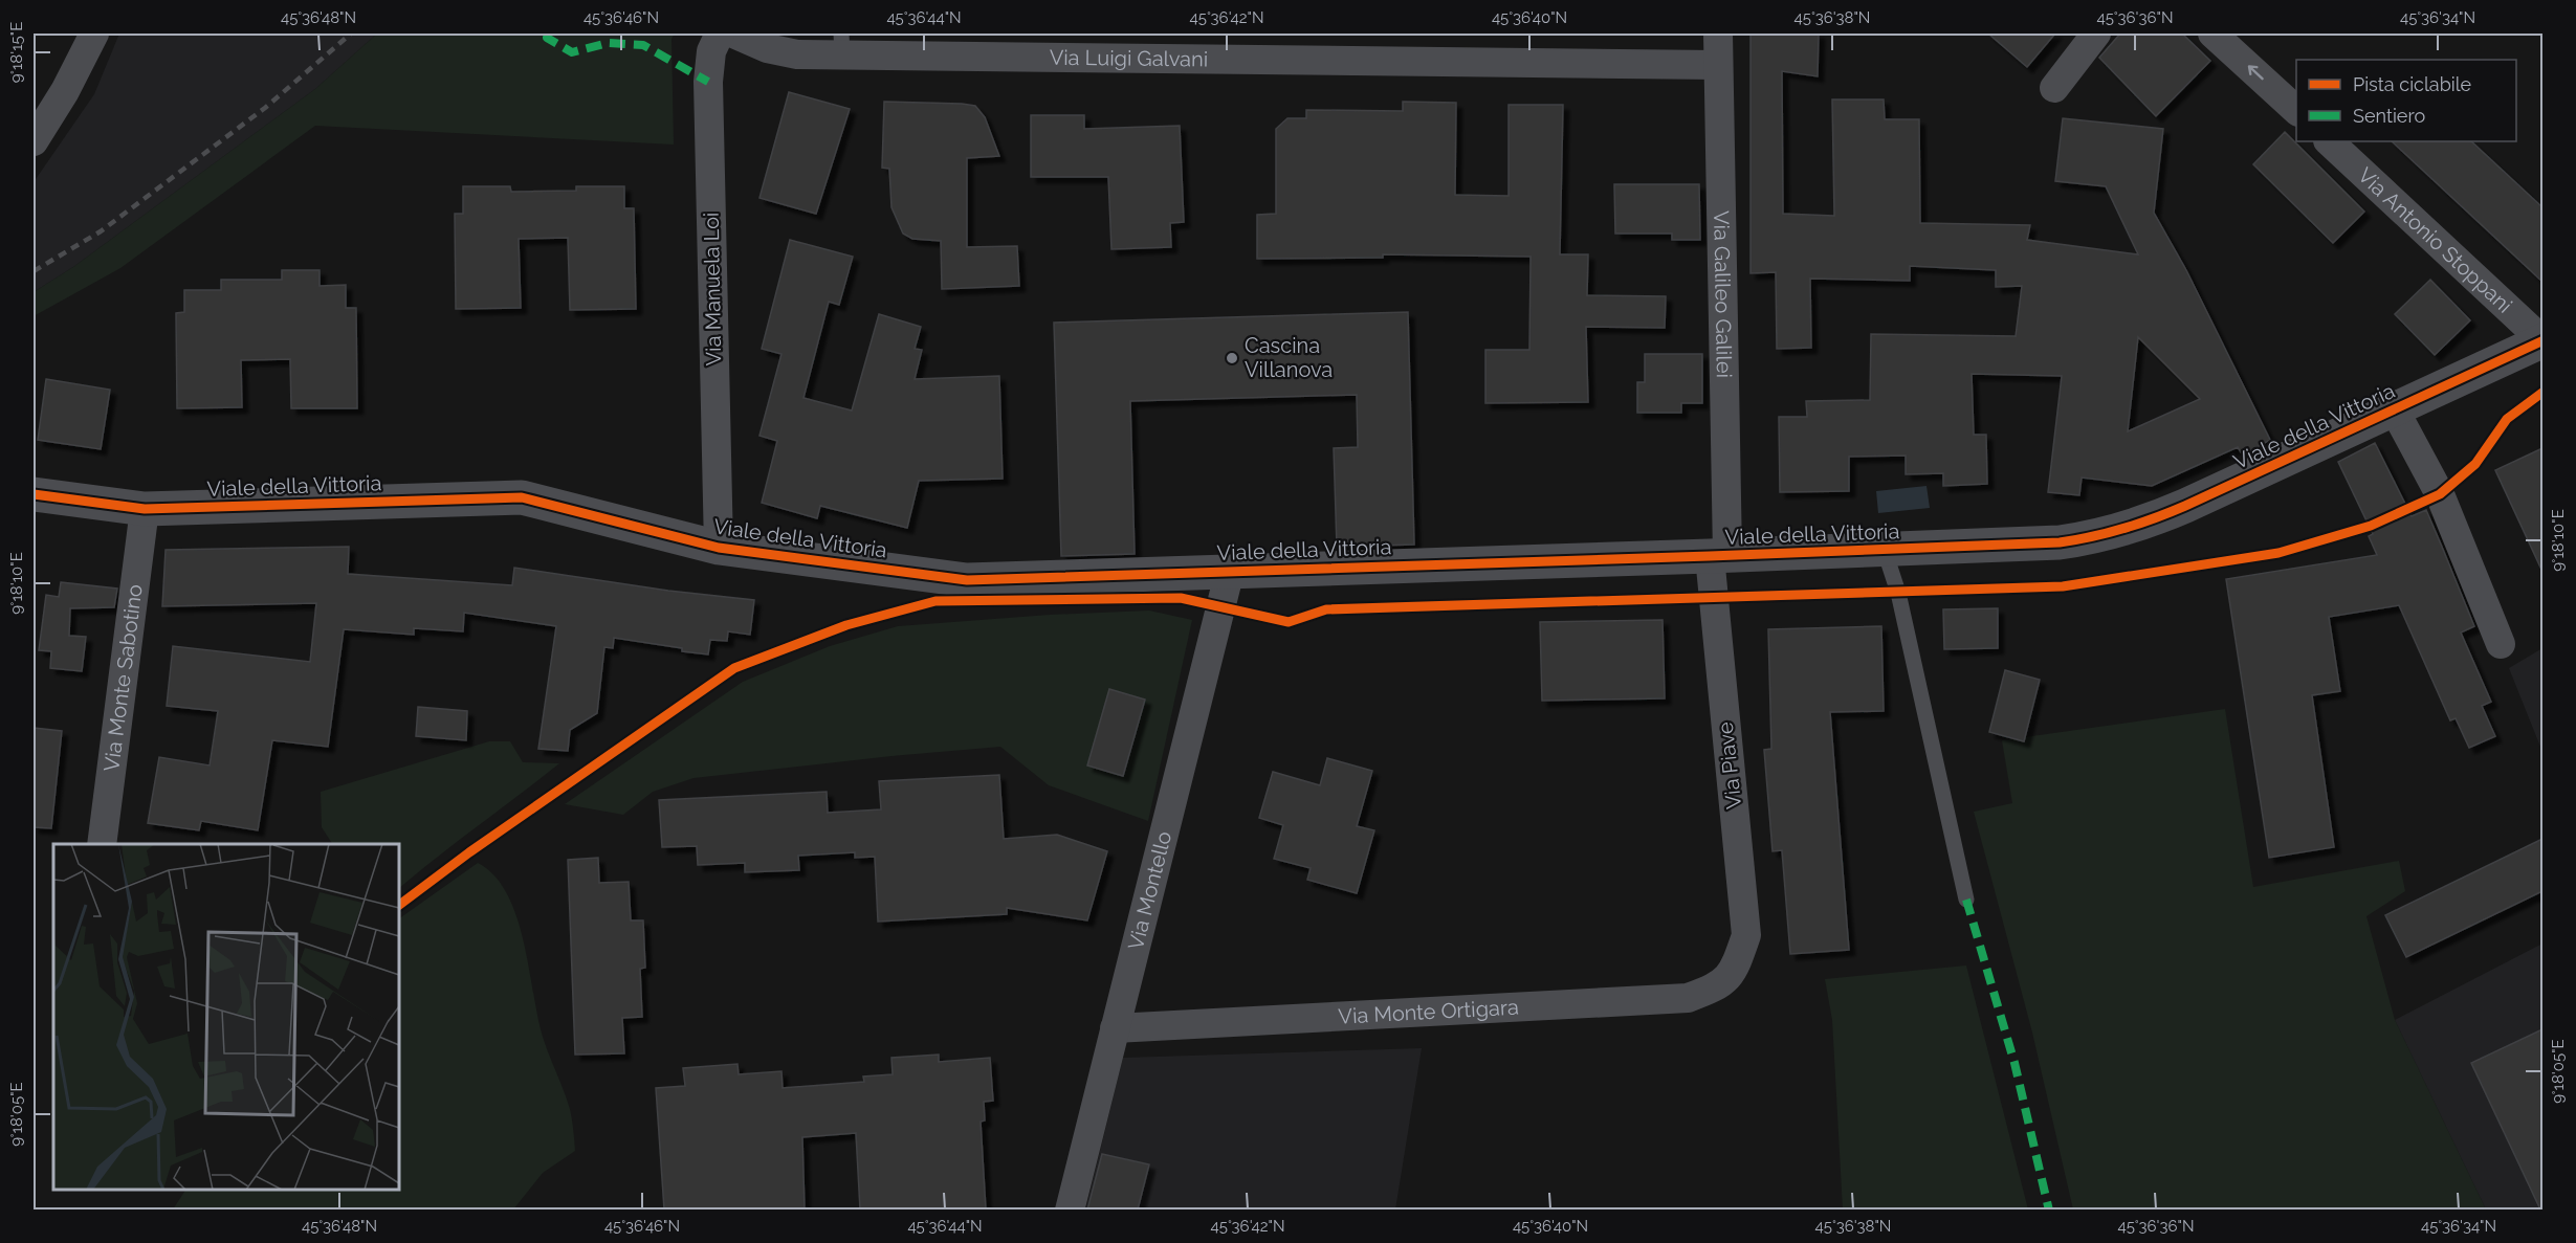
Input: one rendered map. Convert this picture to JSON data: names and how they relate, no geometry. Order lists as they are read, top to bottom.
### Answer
{
  "streets": {
    "street": [
      "Via Luigi Galvani",
      "Via Antonio Stoppani",
      "Via Manuela Loi",
      "Via Galileo Galilei",
      "Viale della Vittoria",
      "Via Monte Sabotino",
      "Via Piave",
      "Via Montello",
      "Via Monte Ortigara"
    ]
  },
  "crossings": [
    ["Via Luigi Galvani", "Via Galileo Galilei"],
    ["Via Antonio Stoppani", "Viale della Vittoria"],
    ["Via Manuela Loi", "Viale della Vittoria"],
    ["Via Galileo Galilei", "Viale della Vittoria"],
    ["Via Galileo Galilei", "Via Piave"],
    ["Viale della Vittoria", "Via Monte Sabotino"],
    ["Viale della Vittoria", "Via Piave"],
    ["Viale della Vittoria", "Via Montello"],
    ["Via Piave", "Via Monte Ortigara"],
    ["Via Montello", "Via Monte Ortigara"]
  ],
  "places": ["Cascina Villanova"],
  "legend": ["Pista ciclabile", "Sentiero"],
  "coordinates": [
    "45°36'48\"N",
    "45°36'46\"N",
    "45°36'44\"N",
    "45°36'42\"N",
    "45°36'40\"N",
    "45°36'38\"N",
    "45°36'36\"N",
    "45°36'34\"N",
    "9°18'15\"E",
    "9°18'10\"E",
    "9°18'05\"E"
  ]
}
